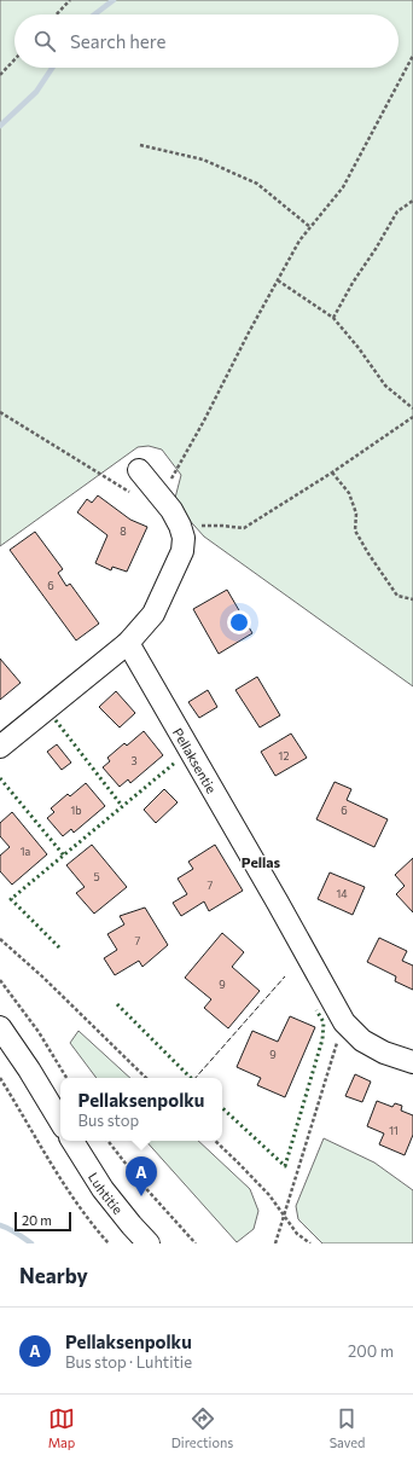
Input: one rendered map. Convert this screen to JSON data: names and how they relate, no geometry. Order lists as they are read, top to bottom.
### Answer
{
  "streets": {
    "street": ["Pellaksentie", "Luhtitie"]
  },
  "districts": ["Pellas"],
  "house_numbers": [
    "8",
    "6",
    "12",
    "3",
    "1b",
    "6",
    "1a",
    "5",
    "7",
    "14",
    "7",
    "9",
    "9",
    "11"
  ],
  "scale_bar": "20 m",
  "page": {
    "search": "Search here",
    "popup": ["Pellaksenpolku", "Bus stop"],
    "pins": "A",
    "scale": "20 m",
    "heading": "Nearby",
    "list": [
      {
        "mark": "A",
        "name": "Pellaksenpolku",
        "note": "Bus stop · Luhtitie",
        "value": "200 m"
      }
    ],
    "nav": ["Map", "Directions", "Saved"]
  }
}
